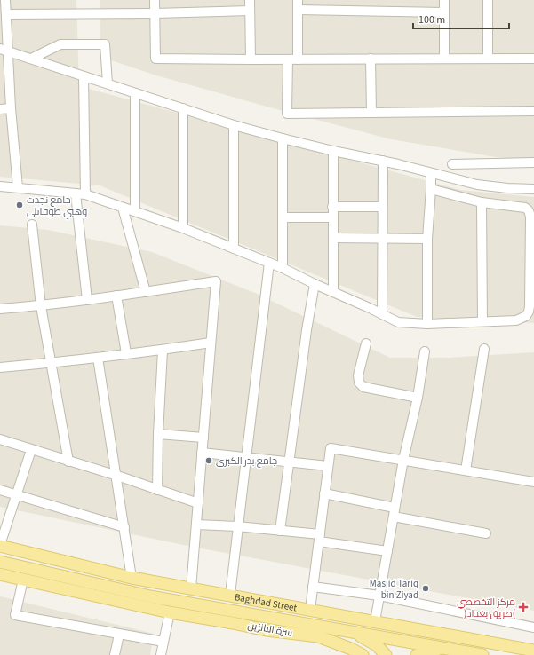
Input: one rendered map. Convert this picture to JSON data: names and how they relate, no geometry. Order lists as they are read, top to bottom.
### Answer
{
  "streets": {
    "main road": ["Baghdad Street", "سرة البانزين"]
  },
  "crossings": [
    ["Baghdad Street", "سرة البانزين"]
  ],
  "places": {
    "other": ["جامع نجدت وهبي طوقاتلى", "جامع بدر الكبرى", "Masjid Tariq bin Ziyad"],
    "health": ["مركز التخصصي )طريق بغداد("]
  },
  "scale_bar": "100 m"
}
